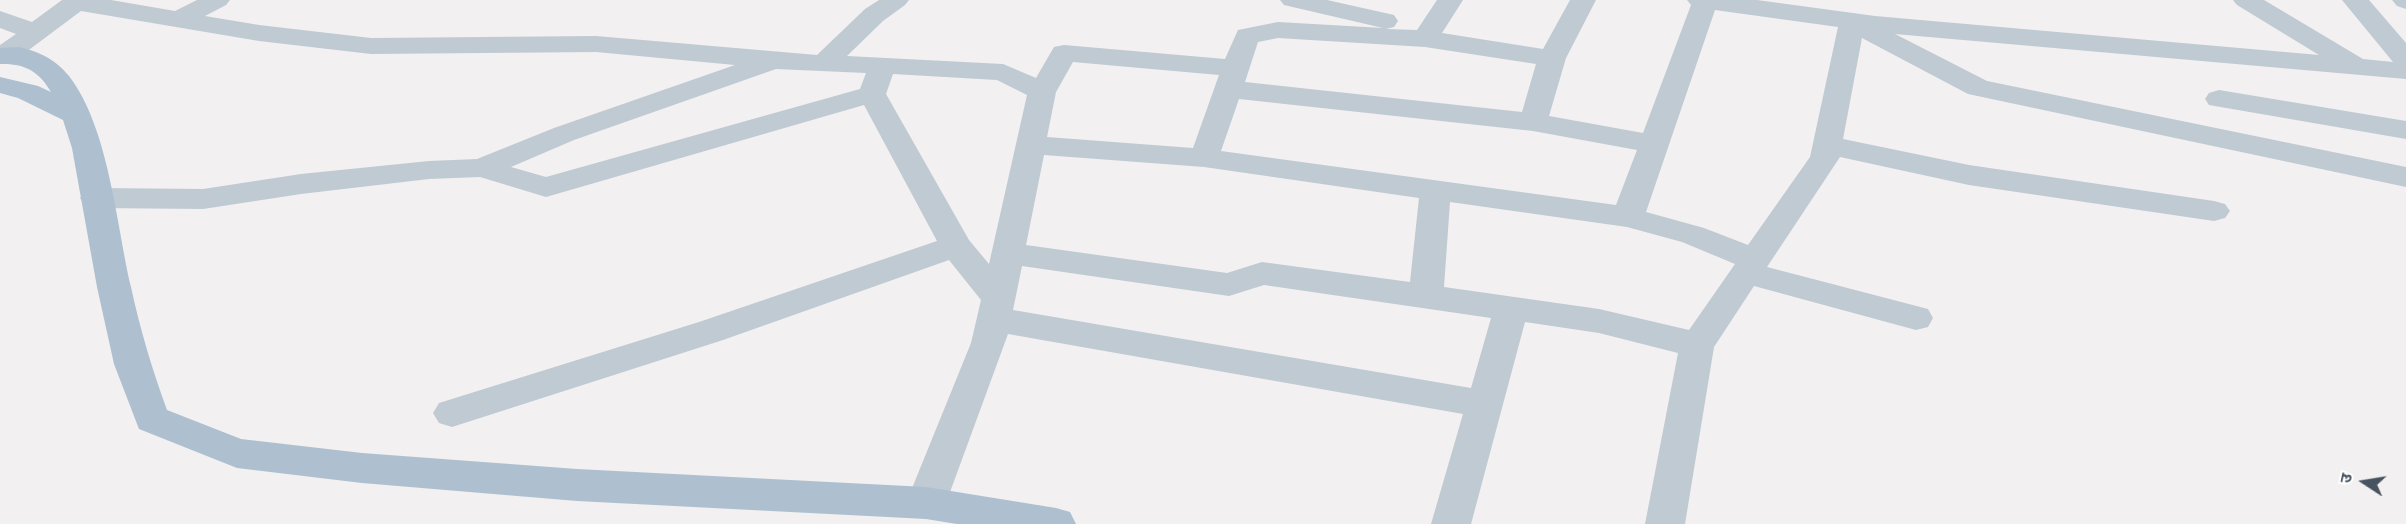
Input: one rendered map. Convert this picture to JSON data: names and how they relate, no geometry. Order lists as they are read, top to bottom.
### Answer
{
  "north": "left"
}
